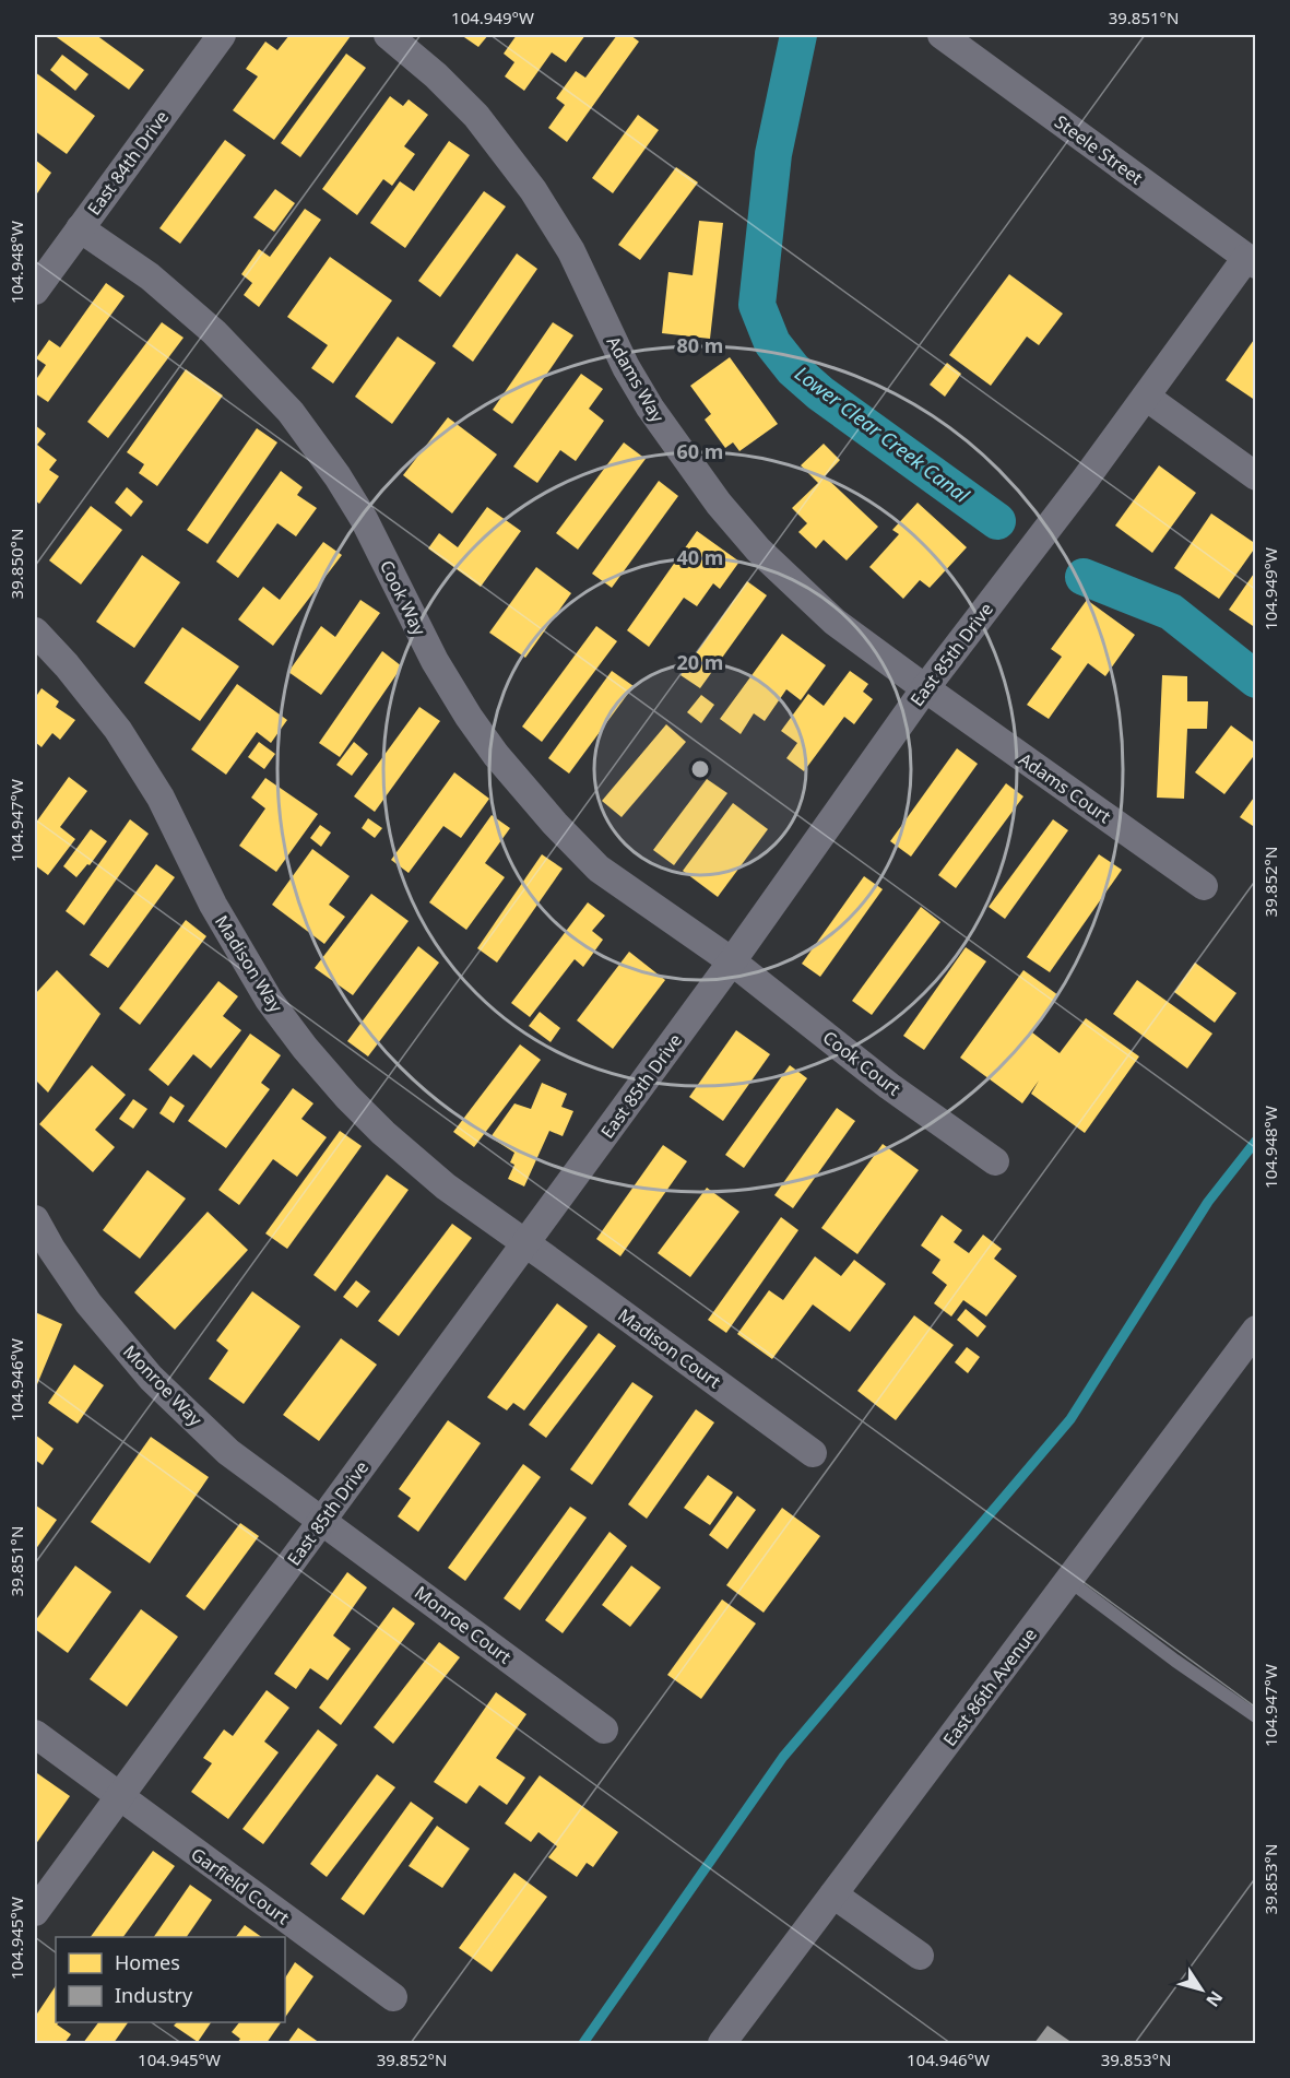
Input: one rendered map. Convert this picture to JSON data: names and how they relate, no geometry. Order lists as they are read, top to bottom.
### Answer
{
  "streets": {
    "street": [
      "Steele Street",
      "East 84th Drive",
      "Adams Way",
      "Cook Way",
      "East 85th Drive",
      "Adams Court",
      "Madison Way",
      "Cook Court",
      "Madison Court",
      "Monroe Way",
      "Monroe Court",
      "East 86th Avenue",
      "Garfield Court"
    ]
  },
  "crossings": [
    ["Steele Street", "East 85th Drive"],
    ["East 84th Drive", "Cook Way"],
    ["Adams Way", "East 85th Drive"],
    ["Adams Way", "Adams Court"],
    ["Cook Way", "East 85th Drive"],
    ["Cook Way", "Cook Court"],
    ["East 85th Drive", "Adams Court"],
    ["East 85th Drive", "Madison Way"],
    ["East 85th Drive", "Cook Court"],
    ["East 85th Drive", "Madison Court"],
    ["East 85th Drive", "Monroe Way"],
    ["East 85th Drive", "Monroe Court"],
    ["East 85th Drive", "Garfield Court"],
    ["Madison Way", "Madison Court"],
    ["Monroe Way", "Monroe Court"]
  ],
  "water": ["Lower Clear Creek Canal"],
  "legend": ["Homes", "Industry"],
  "north": "bottom right",
  "coordinates": [
    "104.949°W",
    "39.851°N",
    "104.948°W",
    "39.850°N",
    "104.947°W",
    "39.852°N",
    "104.946°W",
    "39.853°N",
    "104.945°W"
  ],
  "rings": [
    "80 m",
    "60 m",
    "40 m",
    "20 m"
  ]
}
